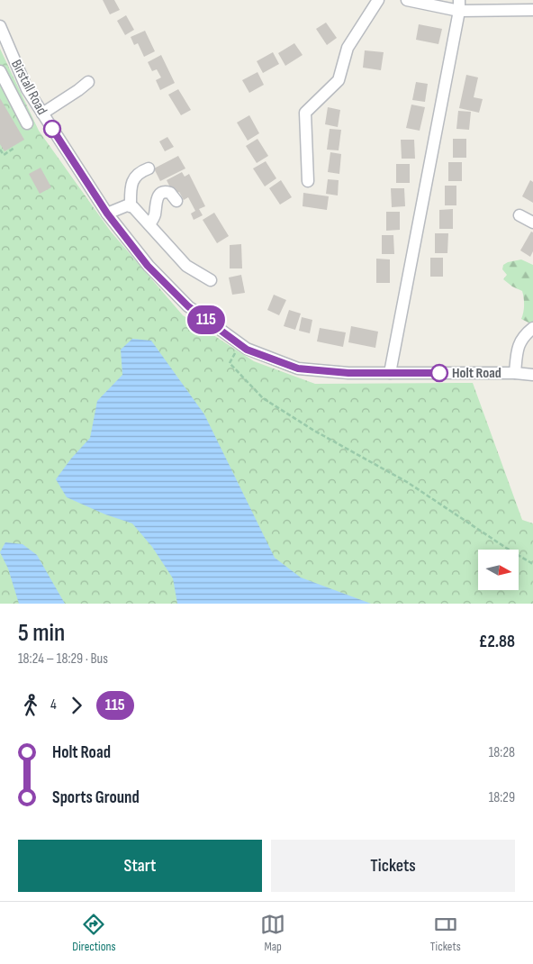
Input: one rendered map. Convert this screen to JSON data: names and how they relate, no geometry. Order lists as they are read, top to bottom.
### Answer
{
  "streets": {
    "street": ["Birstall Road"]
  },
  "places": ["Holt Road"],
  "lines": ["bus line 115"],
  "north": "right",
  "page": {
    "on_map": "115",
    "heading": ["5 min", "18:24 – 18:29 · Bus", "£2.88"],
    "legs": ["4", "115"],
    "list": [
      {
        "name": "Holt Road",
        "value": "18:28"
      },
      {
        "name": "Sports Ground",
        "value": "18:29"
      }
    ],
    "buttons": ["Start", "Tickets"],
    "tabs": ["Directions", "Map", "Tickets"]
  }
}
